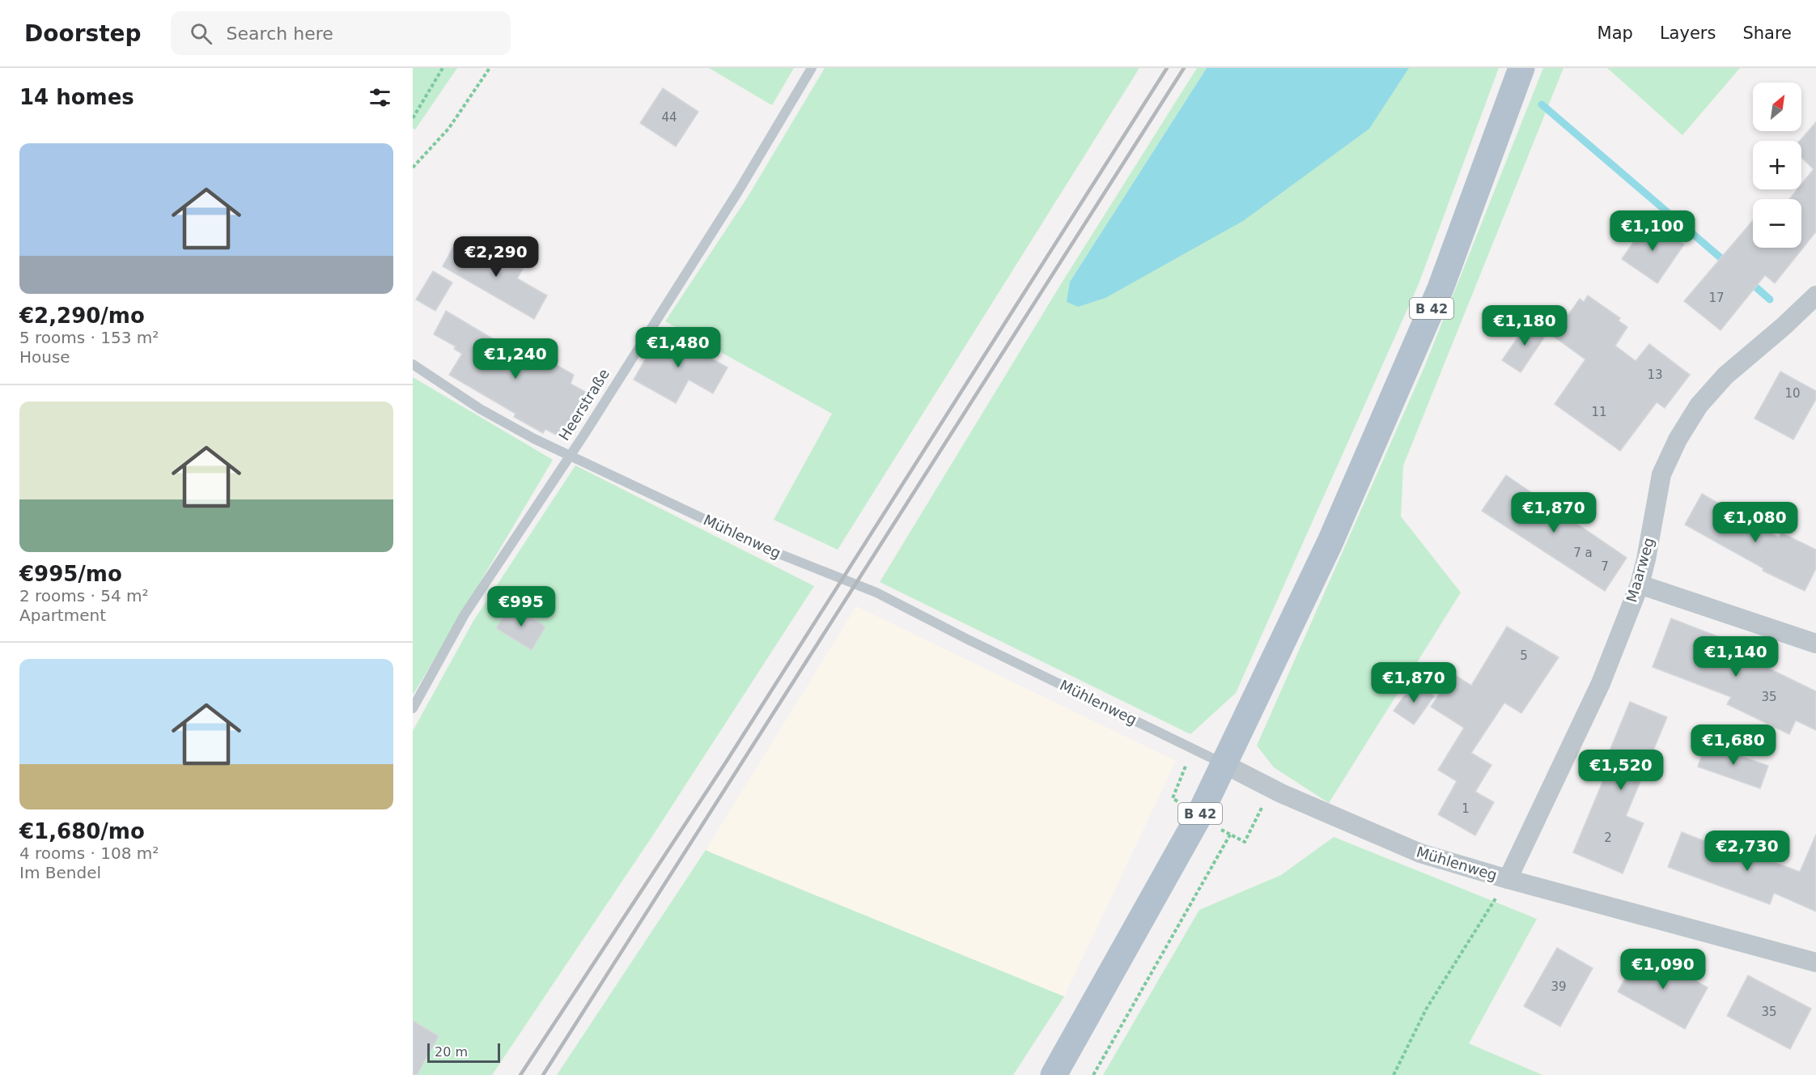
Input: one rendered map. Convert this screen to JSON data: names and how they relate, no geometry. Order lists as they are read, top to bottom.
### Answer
{
  "streets": {
    "main road": ["B 42"],
    "street": ["Mühlenweg", "Maarweg"],
    "lane": ["Heerstraße"]
  },
  "crossings": [
    ["B 42", "Mühlenweg"],
    ["Heerstraße", "Mühlenweg"],
    ["Mühlenweg", "Maarweg"]
  ],
  "house_numbers": [
    "44",
    "17",
    "13",
    "10",
    "11",
    "7 a",
    "7",
    "5",
    "35",
    "1",
    "2",
    "39",
    "35"
  ],
  "scale_bar": "20 m",
  "north": "top right",
  "page": {
    "header": "Doorstep",
    "search": "Search here",
    "nav": ["Map", "Layers", "Share"],
    "heading": "14 homes",
    "map_buttons": ["+", "−"],
    "list": [
      {
        "name": "€2,290/mo",
        "note": "5 rooms · 153 m² · House"
      },
      {
        "name": "€995/mo",
        "note": "2 rooms · 54 m² · Apartment"
      },
      {
        "name": "€1,680/mo",
        "note": "4 rooms · 108 m² · Im Bendel"
      }
    ],
    "price": [
      "€1,100",
      "€2,290",
      "€1,180",
      "€1,480",
      "€1,240",
      "€1,870",
      "€1,080",
      "€995",
      "€1,140",
      "€1,870",
      "€1,680",
      "€1,520",
      "€2,730",
      "€1,090"
    ],
    "scale": "20 m"
  }
}
